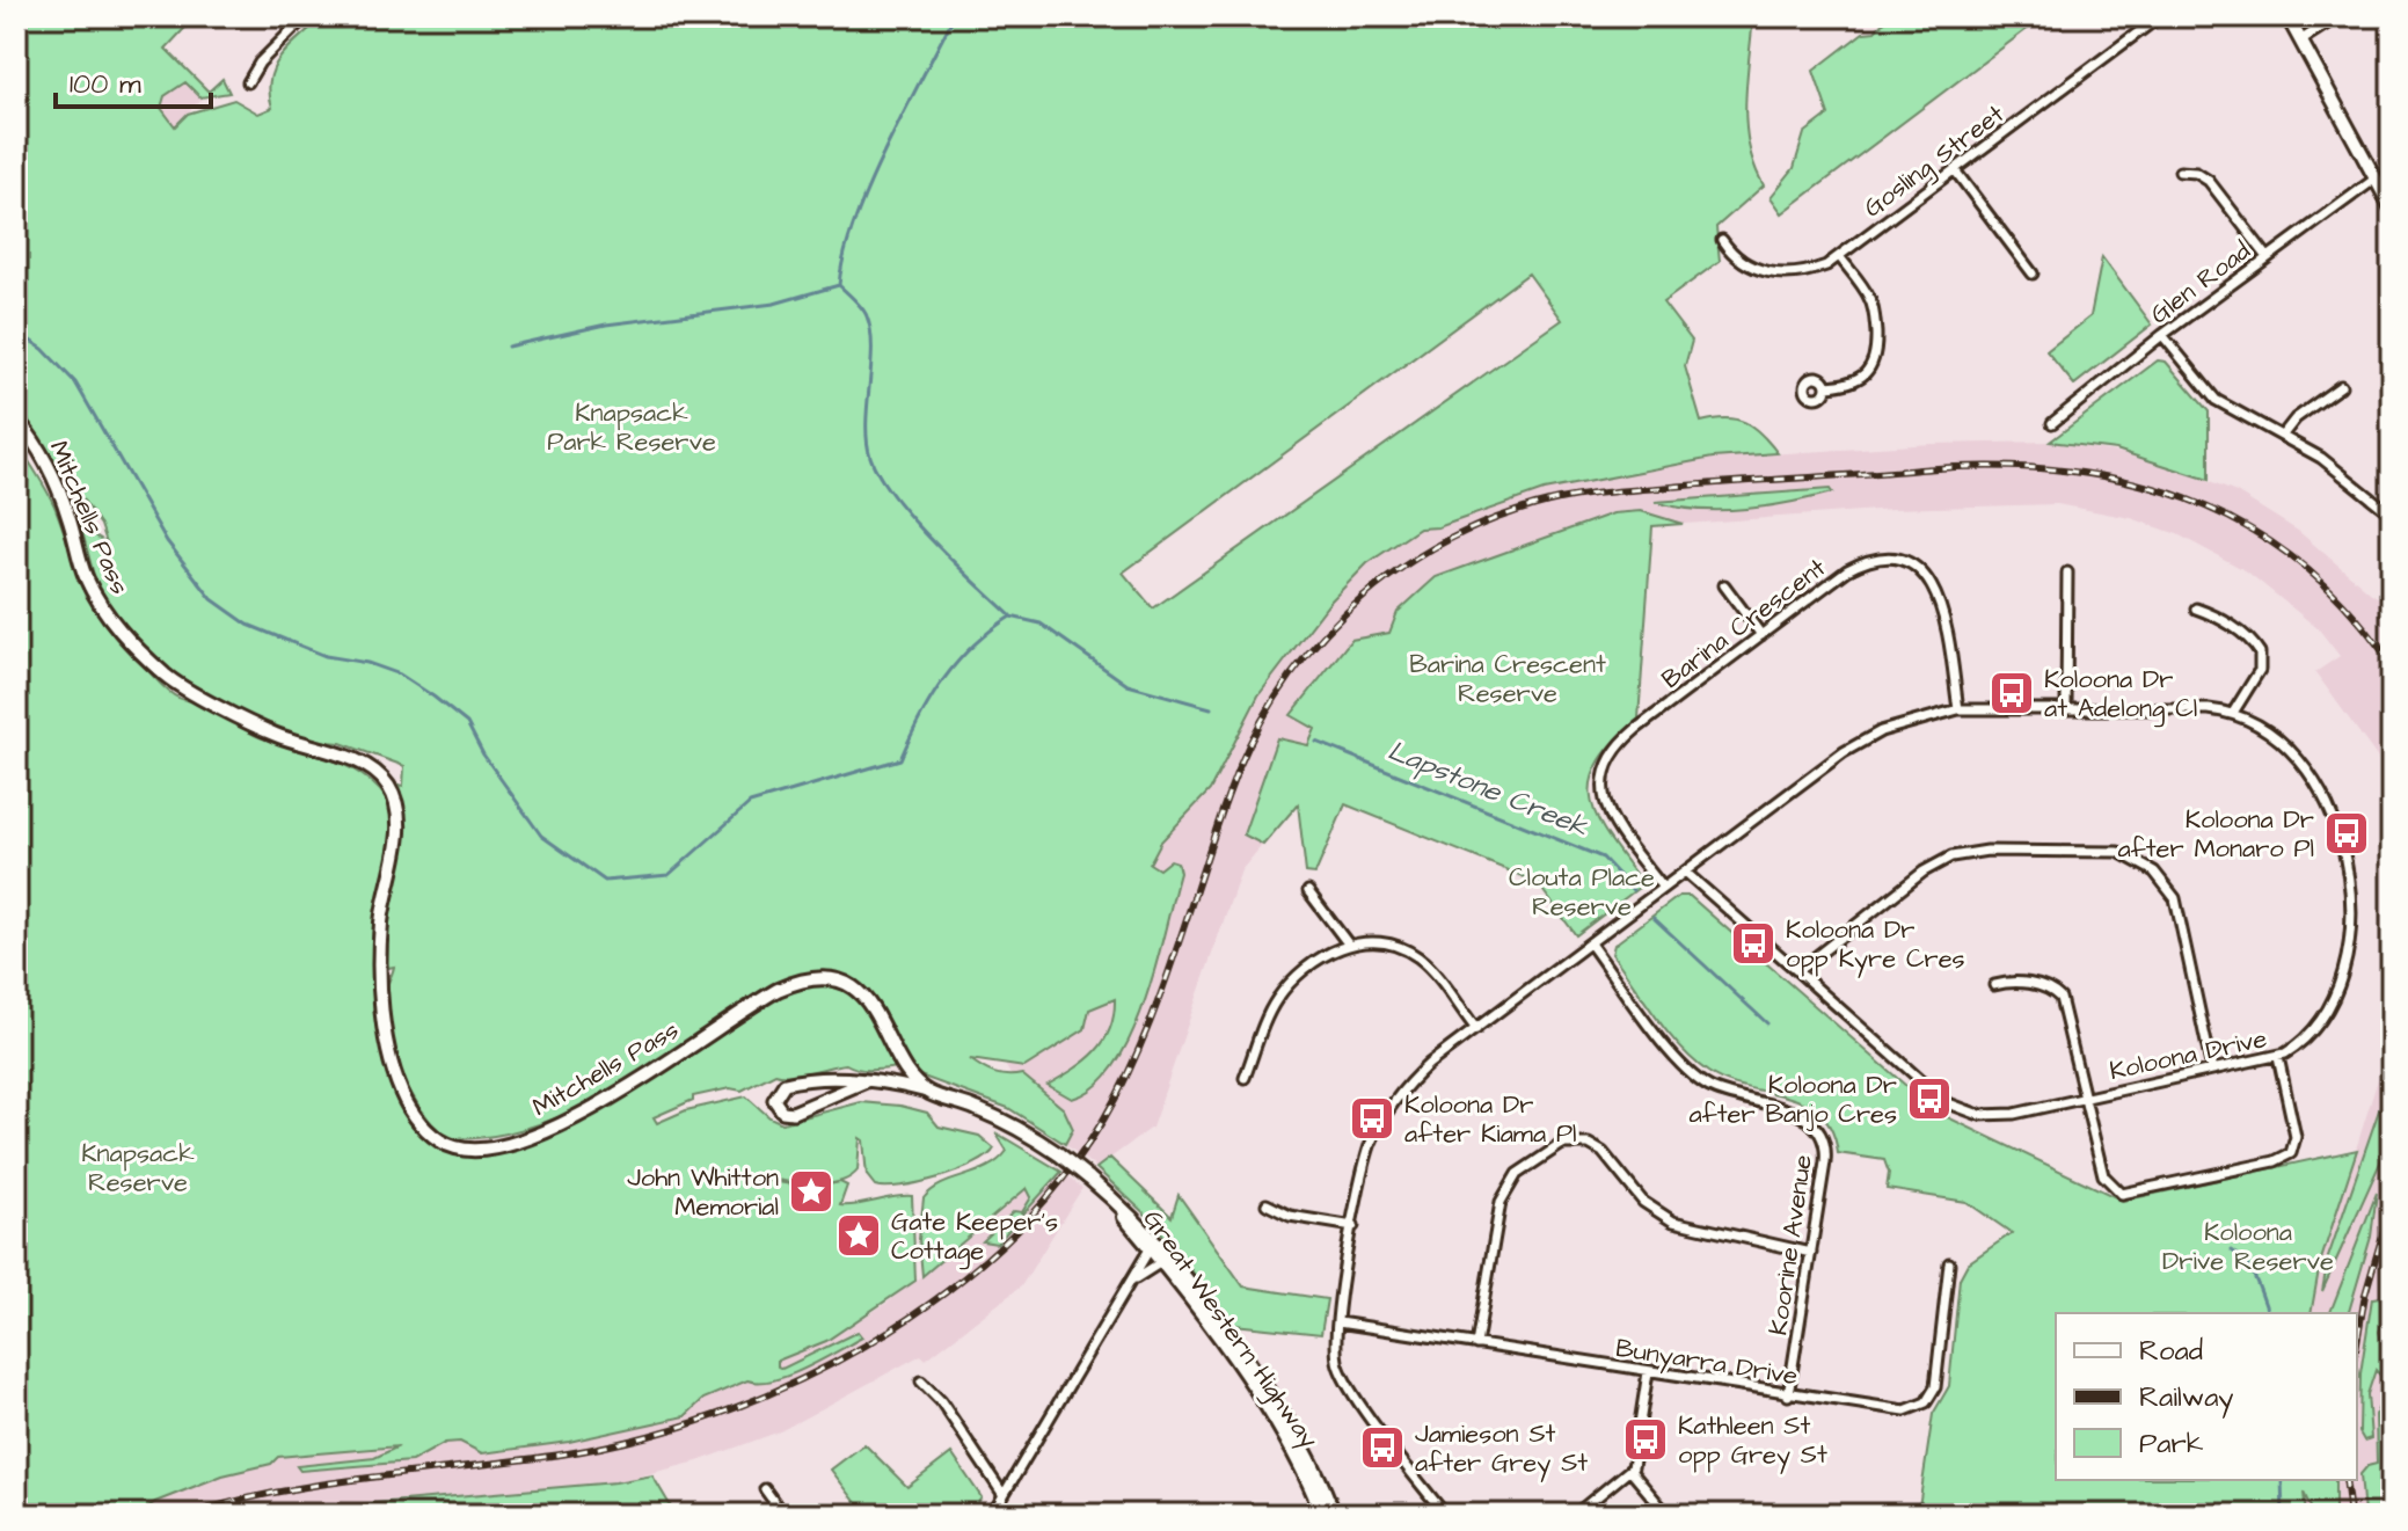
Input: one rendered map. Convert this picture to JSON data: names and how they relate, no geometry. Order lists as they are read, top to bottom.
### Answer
{
  "streets": {
    "main road": ["Mitchells Pass", "Great Western Highway"],
    "street": [
      "Gosling Street",
      "Glen Road",
      "Barina Crescent",
      "Koloona Drive",
      "Koorine Avenue",
      "Bunyarra Drive"
    ]
  },
  "crossings": [
    ["Mitchells Pass", "Great Western Highway"],
    ["Barina Crescent", "Koloona Drive"],
    ["Koloona Drive", "Koorine Avenue"],
    ["Koloona Drive", "Bunyarra Drive"],
    ["Koorine Avenue", "Bunyarra Drive"]
  ],
  "water": ["Lapstone Creek"],
  "parks": [
    "Knapsack Park Reserve",
    "Barina Crescent Reserve",
    "Clouta Place Reserve",
    "Knapsack Reserve",
    "Koloona Drive Reserve"
  ],
  "places": {
    "bus stop": [
      "Koloona Dr at Adelong Cl",
      "Koloona Dr after Monaro Pl",
      "Koloona Dr opp Kyre Cres",
      "Koloona Dr after Banjo Cres",
      "Koloona Dr after Kiama Pl",
      "Kathleen St opp Grey St",
      "Jamieson St after Grey St"
    ],
    "place": ["John Whitton Memorial", "Gate Keeper's Cottage"]
  },
  "legend": ["Road", "Railway", "Park"],
  "scale_bar": "100 m"
}
